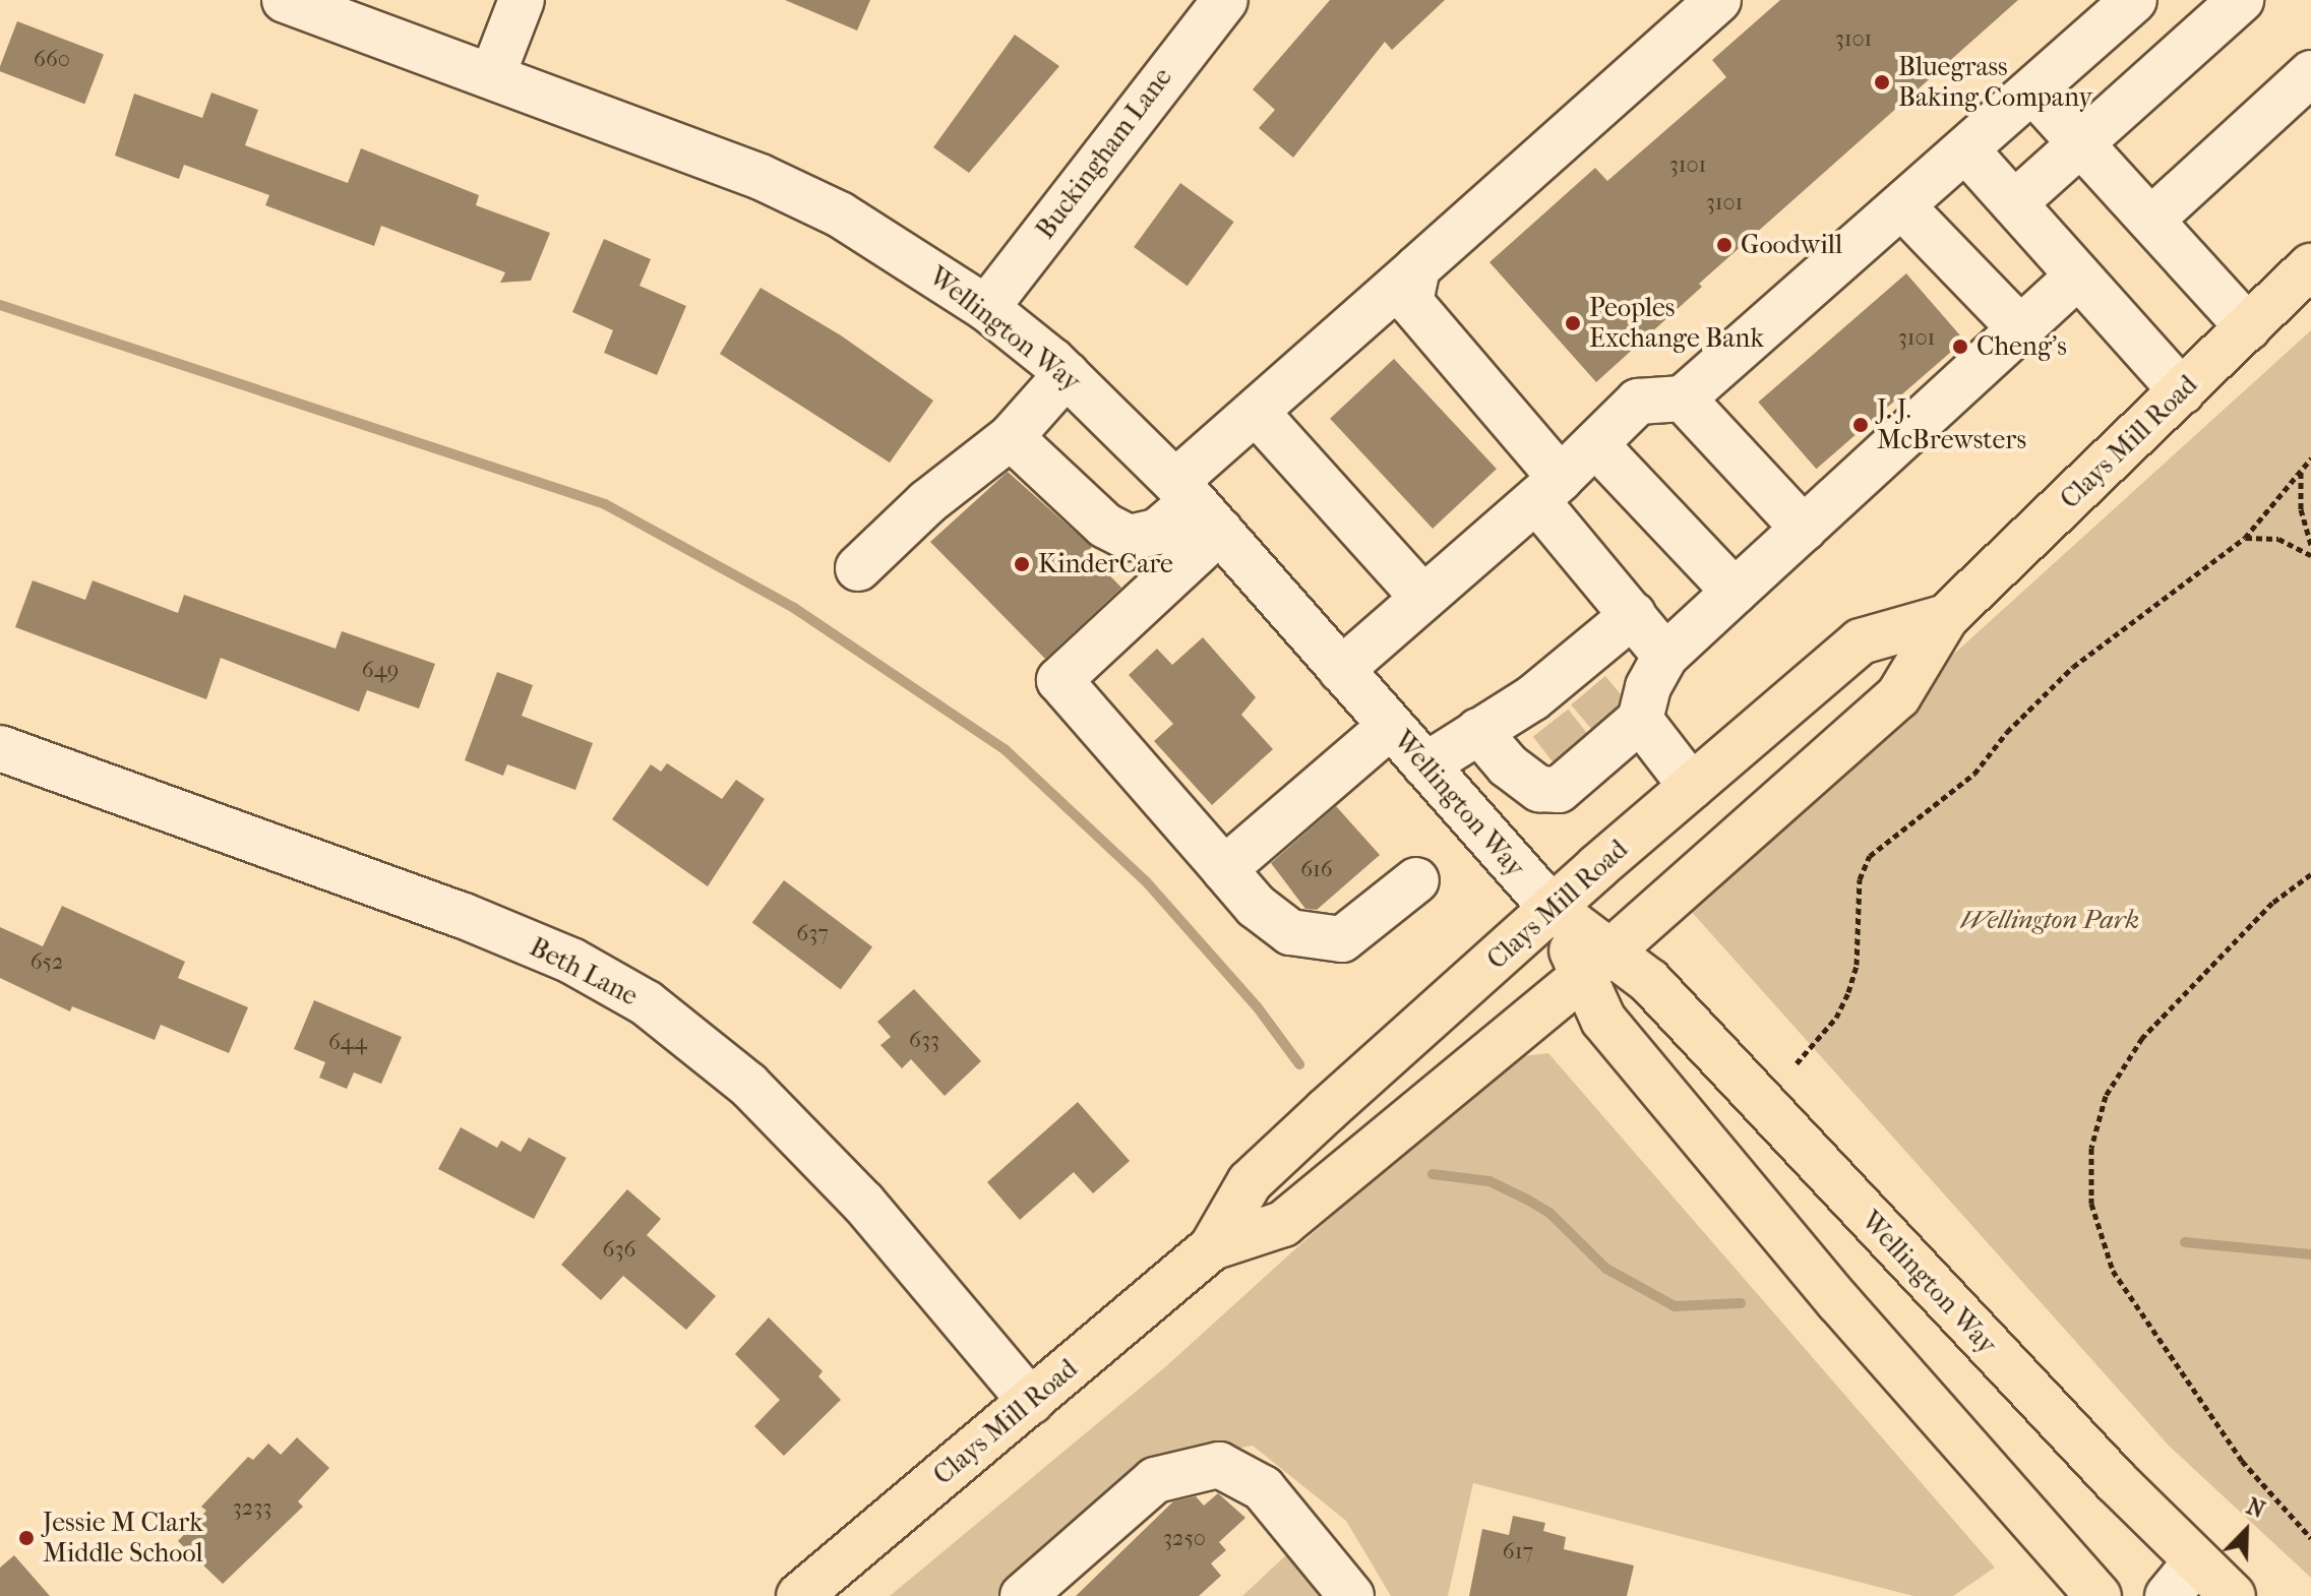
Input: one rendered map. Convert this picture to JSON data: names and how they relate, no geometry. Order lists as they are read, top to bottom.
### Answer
{
  "streets": {
    "main road": ["Wellington Way", "Clays Mill Road"],
    "street": ["Buckingham Lane", "Beth Lane"]
  },
  "crossings": [
    ["Buckingham Lane", "Wellington Way"],
    ["Wellington Way", "Clays Mill Road"],
    ["Clays Mill Road", "Beth Lane"]
  ],
  "parks": ["Wellington Park"],
  "places": [
    "Bluegrass Baking Company",
    "Goodwill",
    "Peoples Exchange Bank",
    "Cheng's",
    "J. J. McBrewsters",
    "KinderCare",
    "Jessie M Clark Middle School"
  ],
  "house_numbers": [
    "3101",
    "660",
    "3101",
    "3101",
    "3101",
    "649",
    "616",
    "637",
    "652",
    "633",
    "644",
    "636",
    "3233",
    "3250",
    "617"
  ],
  "north": "top right"
}
